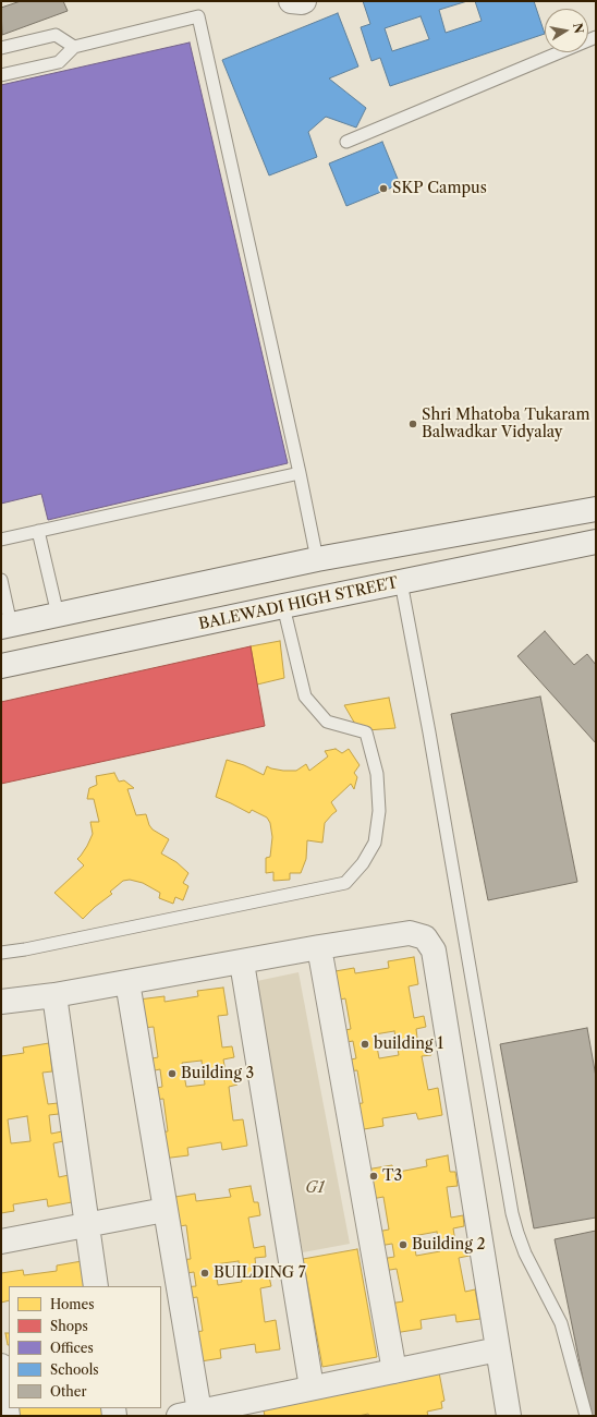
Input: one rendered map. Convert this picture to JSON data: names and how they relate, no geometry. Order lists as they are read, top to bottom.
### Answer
{
  "streets": {
    "street": ["BALEWADI HIGH STREET"]
  },
  "parks": ["G1"],
  "places": [
    "SKP Campus",
    "Shri Mhatoba Tukaram Balwadkar Vidyalay",
    "building 1",
    "Building 3",
    "T3",
    "Building 2",
    "BUILDING 7"
  ],
  "legend": [
    "Homes",
    "Shops",
    "Offices",
    "Schools",
    "Other"
  ],
  "north": "right"
}
